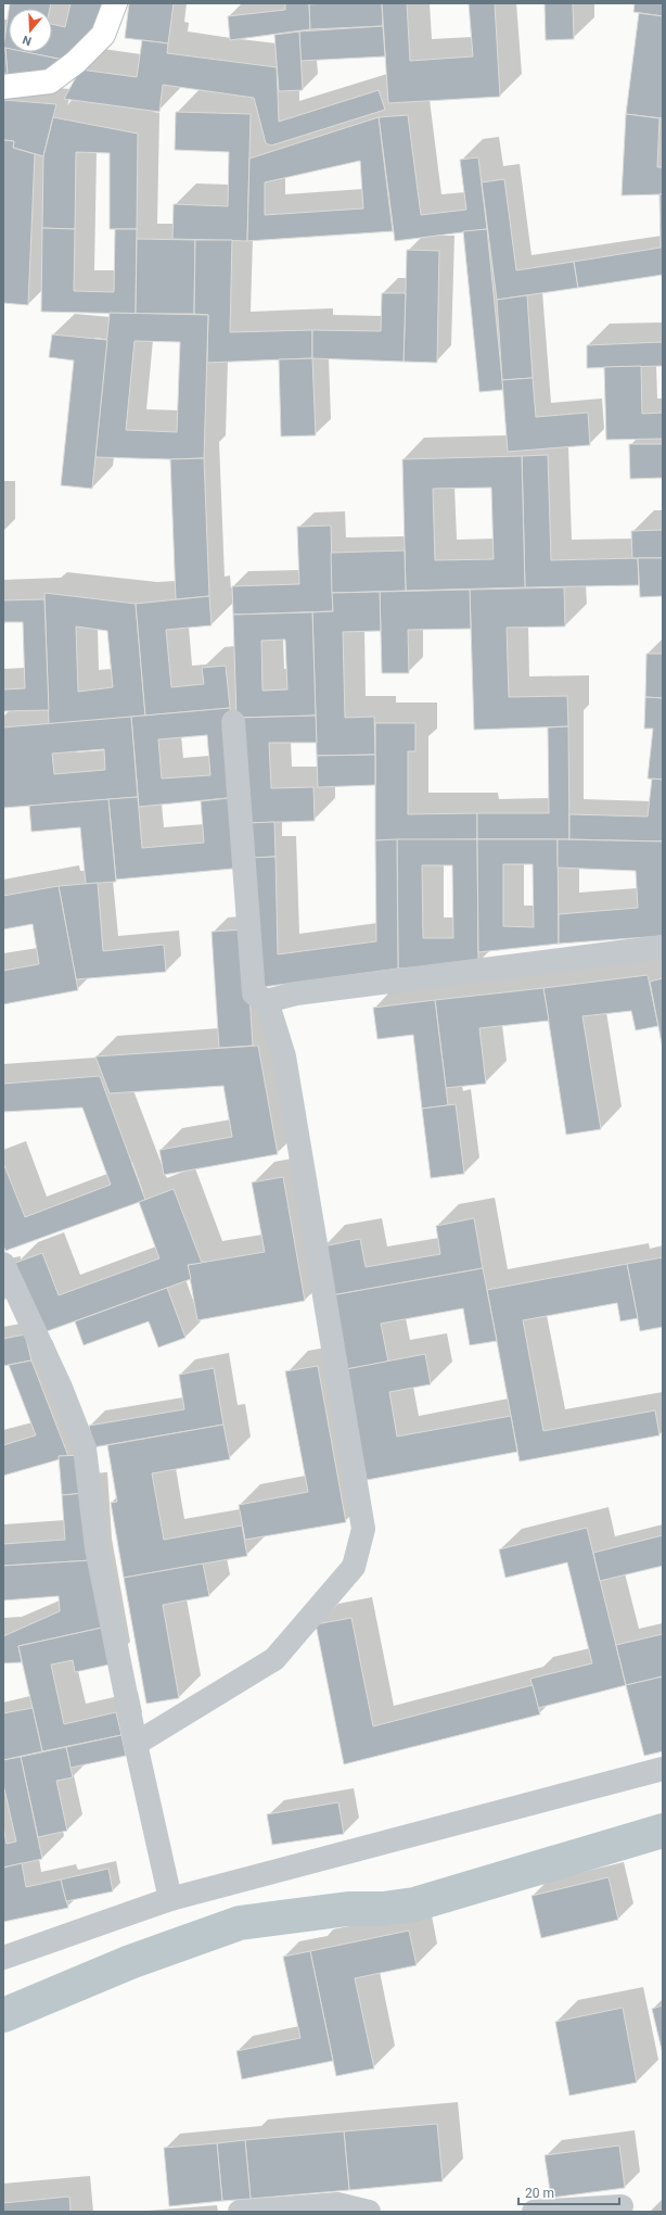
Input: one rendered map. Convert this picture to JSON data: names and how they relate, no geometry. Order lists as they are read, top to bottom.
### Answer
{
  "scale_bar": "20 m",
  "north": "bottom"
}
